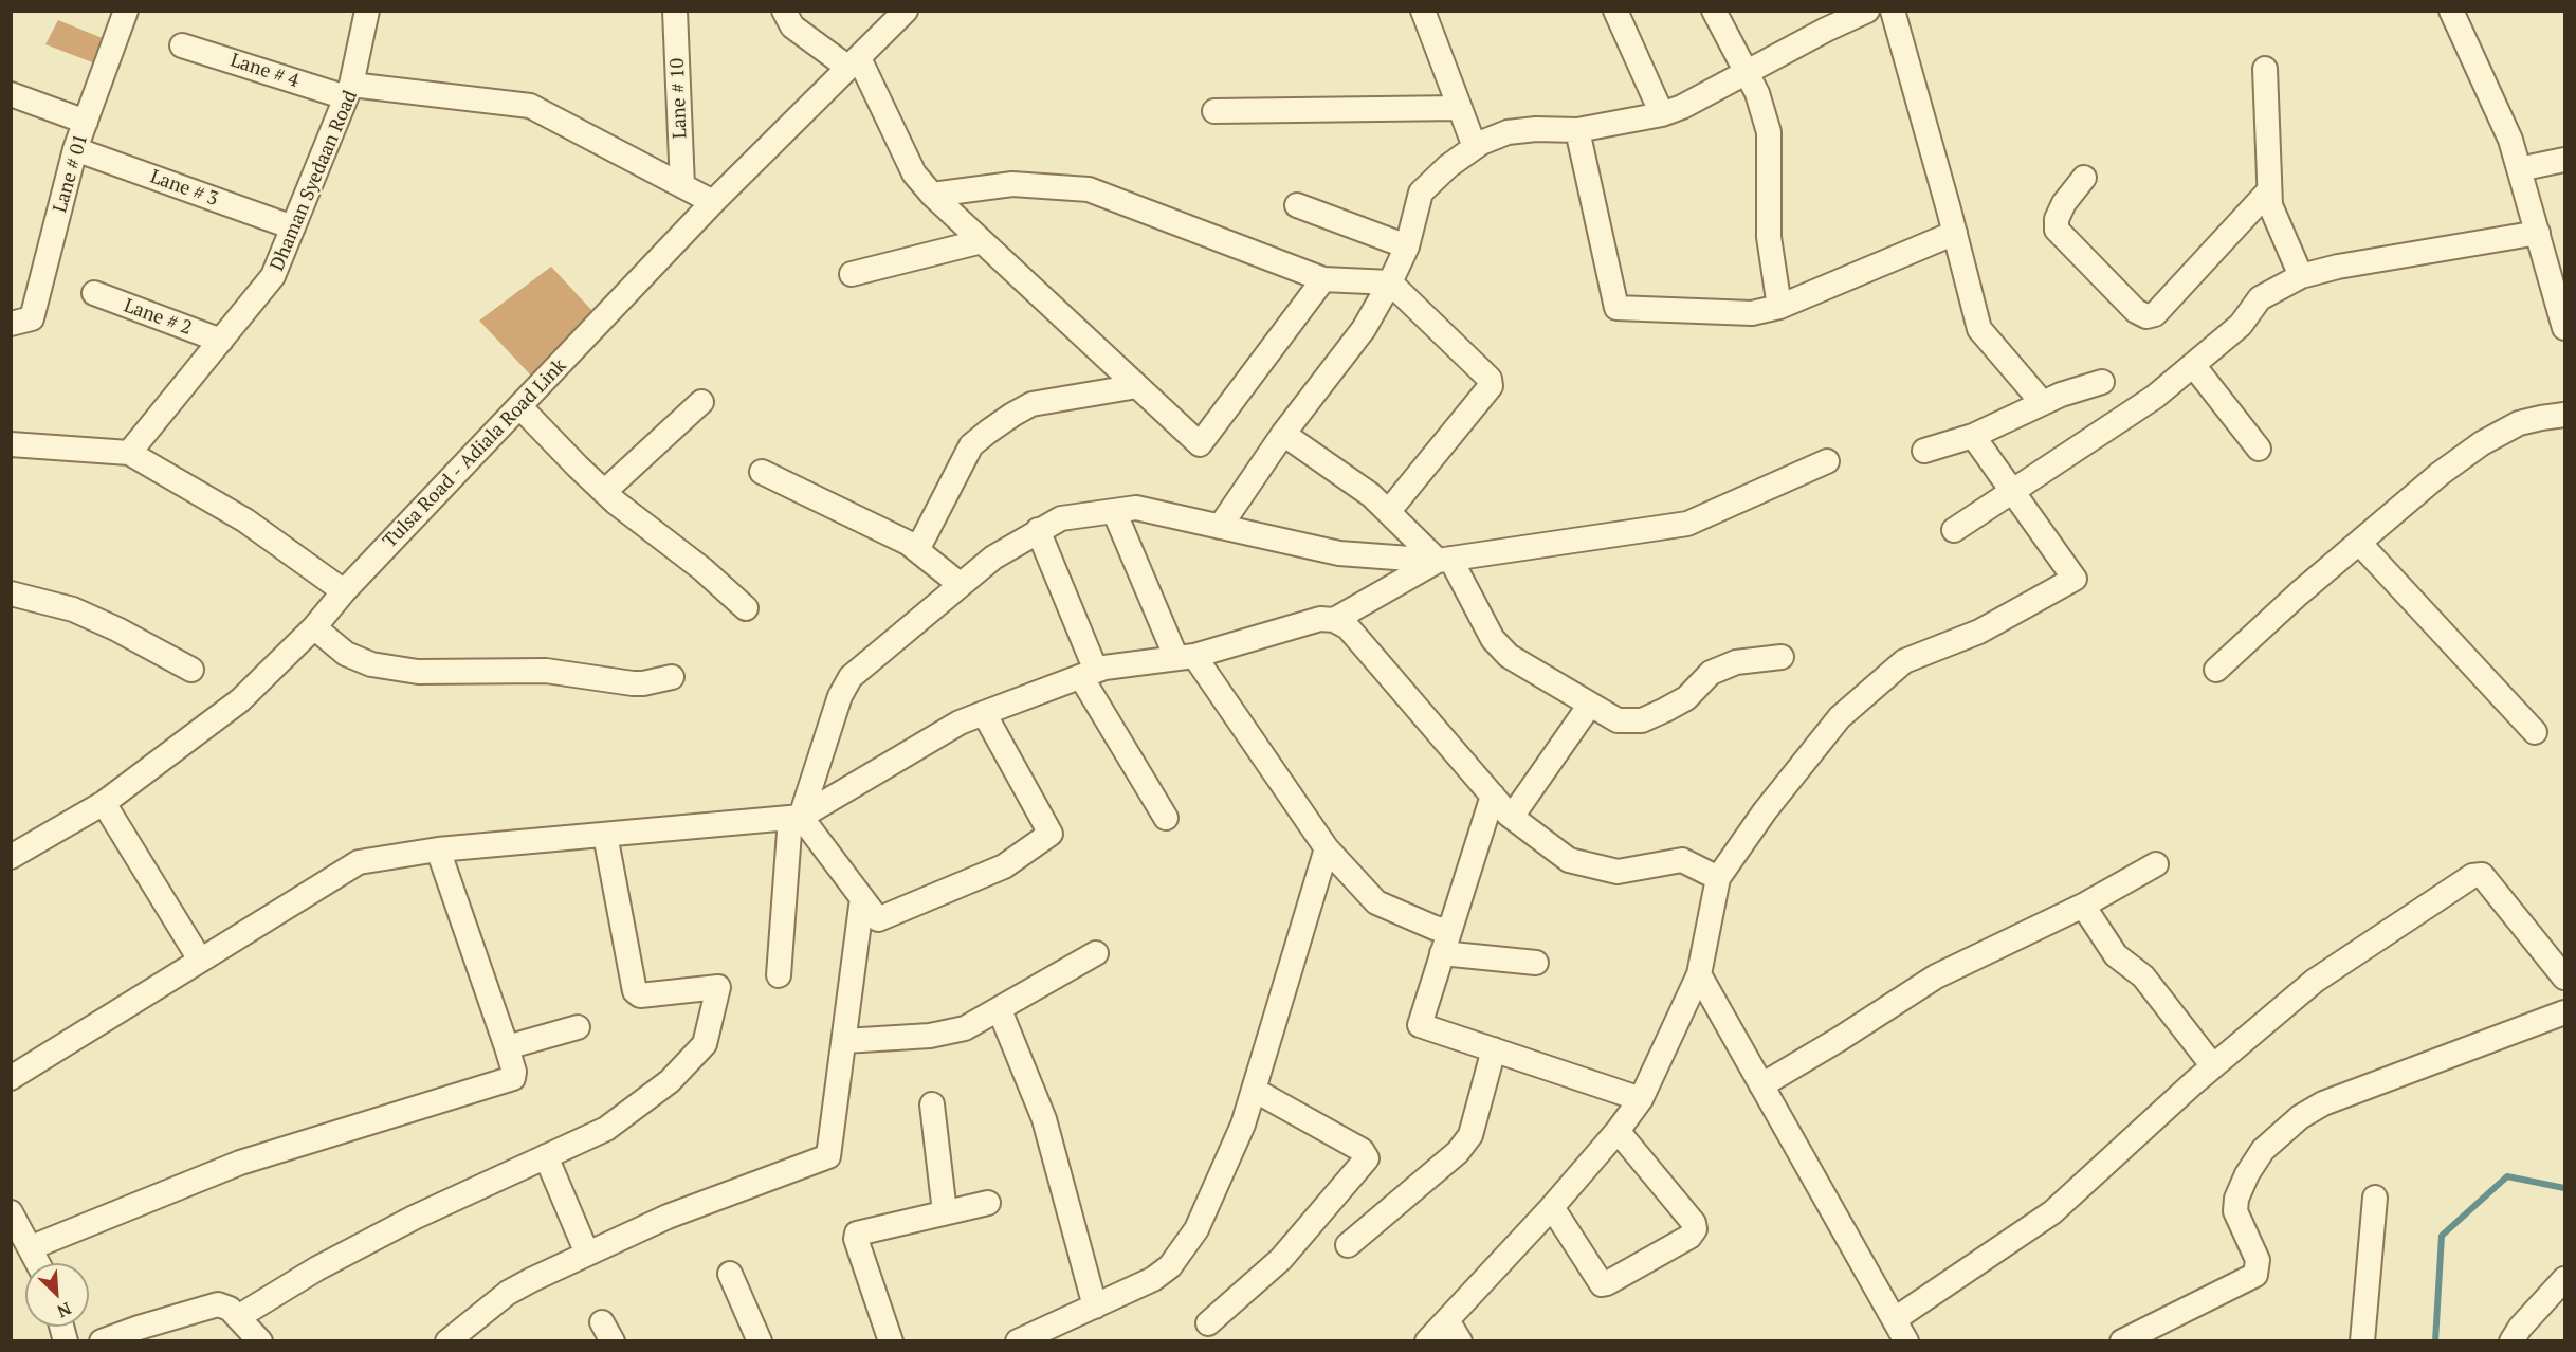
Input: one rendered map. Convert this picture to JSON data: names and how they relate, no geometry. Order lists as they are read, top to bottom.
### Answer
{
  "streets": {
    "street": [
      "Lane # 4",
      "Lane # 10",
      "Lane # 01",
      "Dhaman Syedaan Road",
      "Lane # 3",
      "Lane # 2",
      "Tulsa Road - Adiala Road Link"
    ]
  },
  "crossings": [
    ["Lane # 4", "Dhaman Syedaan Road"],
    ["Lane # 10", "Dhaman Syedaan Road"],
    ["Lane # 01", "Lane # 3"],
    ["Dhaman Syedaan Road", "Lane # 3"],
    ["Dhaman Syedaan Road", "Lane # 2"],
    ["Dhaman Syedaan Road", "Tulsa Road - Adiala Road Link"]
  ],
  "north": "bottom right"
}
